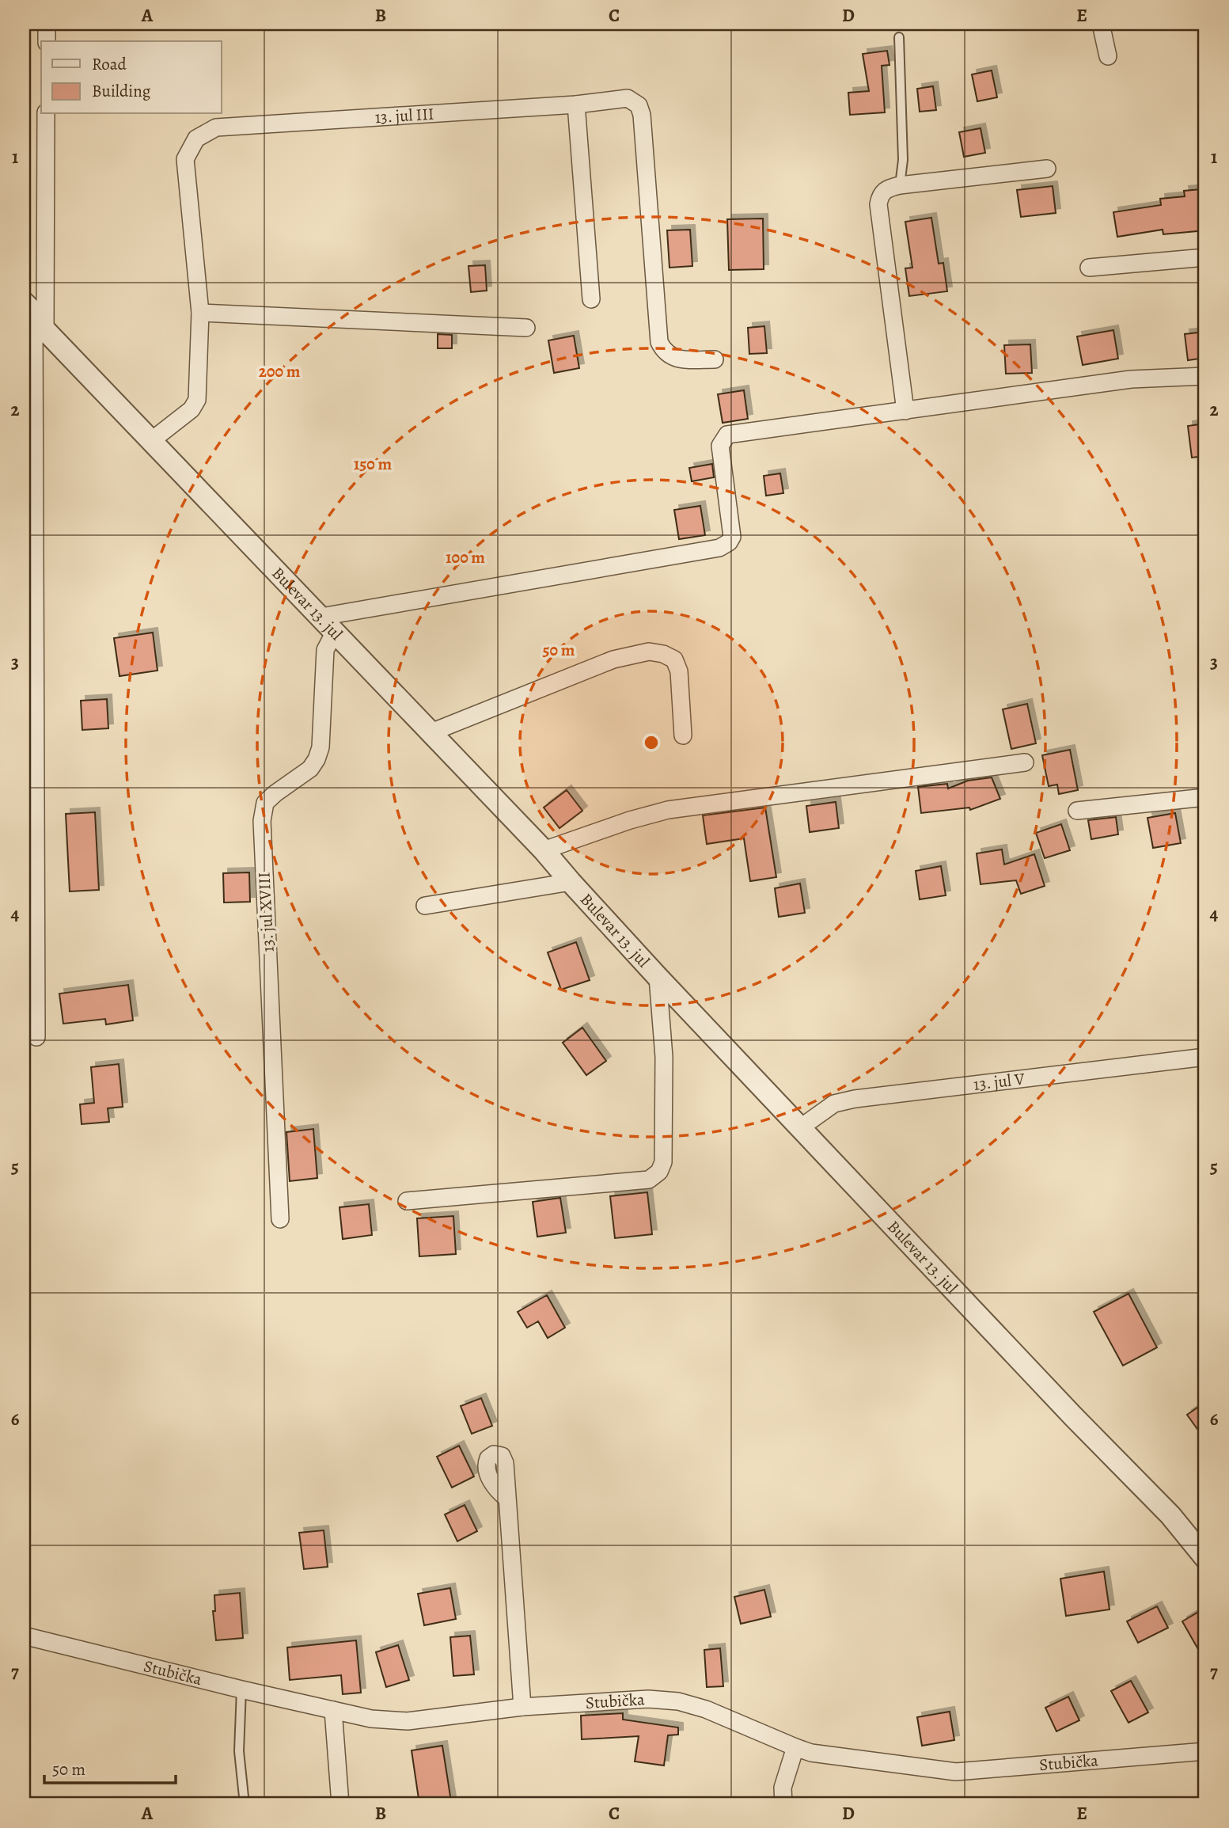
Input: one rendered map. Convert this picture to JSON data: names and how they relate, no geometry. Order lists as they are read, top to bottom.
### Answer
{
  "streets": {
    "street": [
      "13. jul III",
      "Bulevar 13. jul",
      "13. jul XVIII",
      "13. jul V",
      "Stubička"
    ]
  },
  "crossings": [
    ["13. jul III", "Bulevar 13. jul"],
    ["Bulevar 13. jul", "13. jul XVIII"],
    ["Bulevar 13. jul", "13. jul V"]
  ],
  "legend": ["Road", "Building"],
  "scale_bar": "50 m",
  "grid": {
    "columns": [
      "A",
      "B",
      "C",
      "D",
      "E"
    ],
    "rows": [
      "1",
      "2",
      "3",
      "4",
      "5",
      "6",
      "7"
    ]
  },
  "rings": [
    "200 m",
    "150 m",
    "100 m",
    "50 m"
  ]
}
